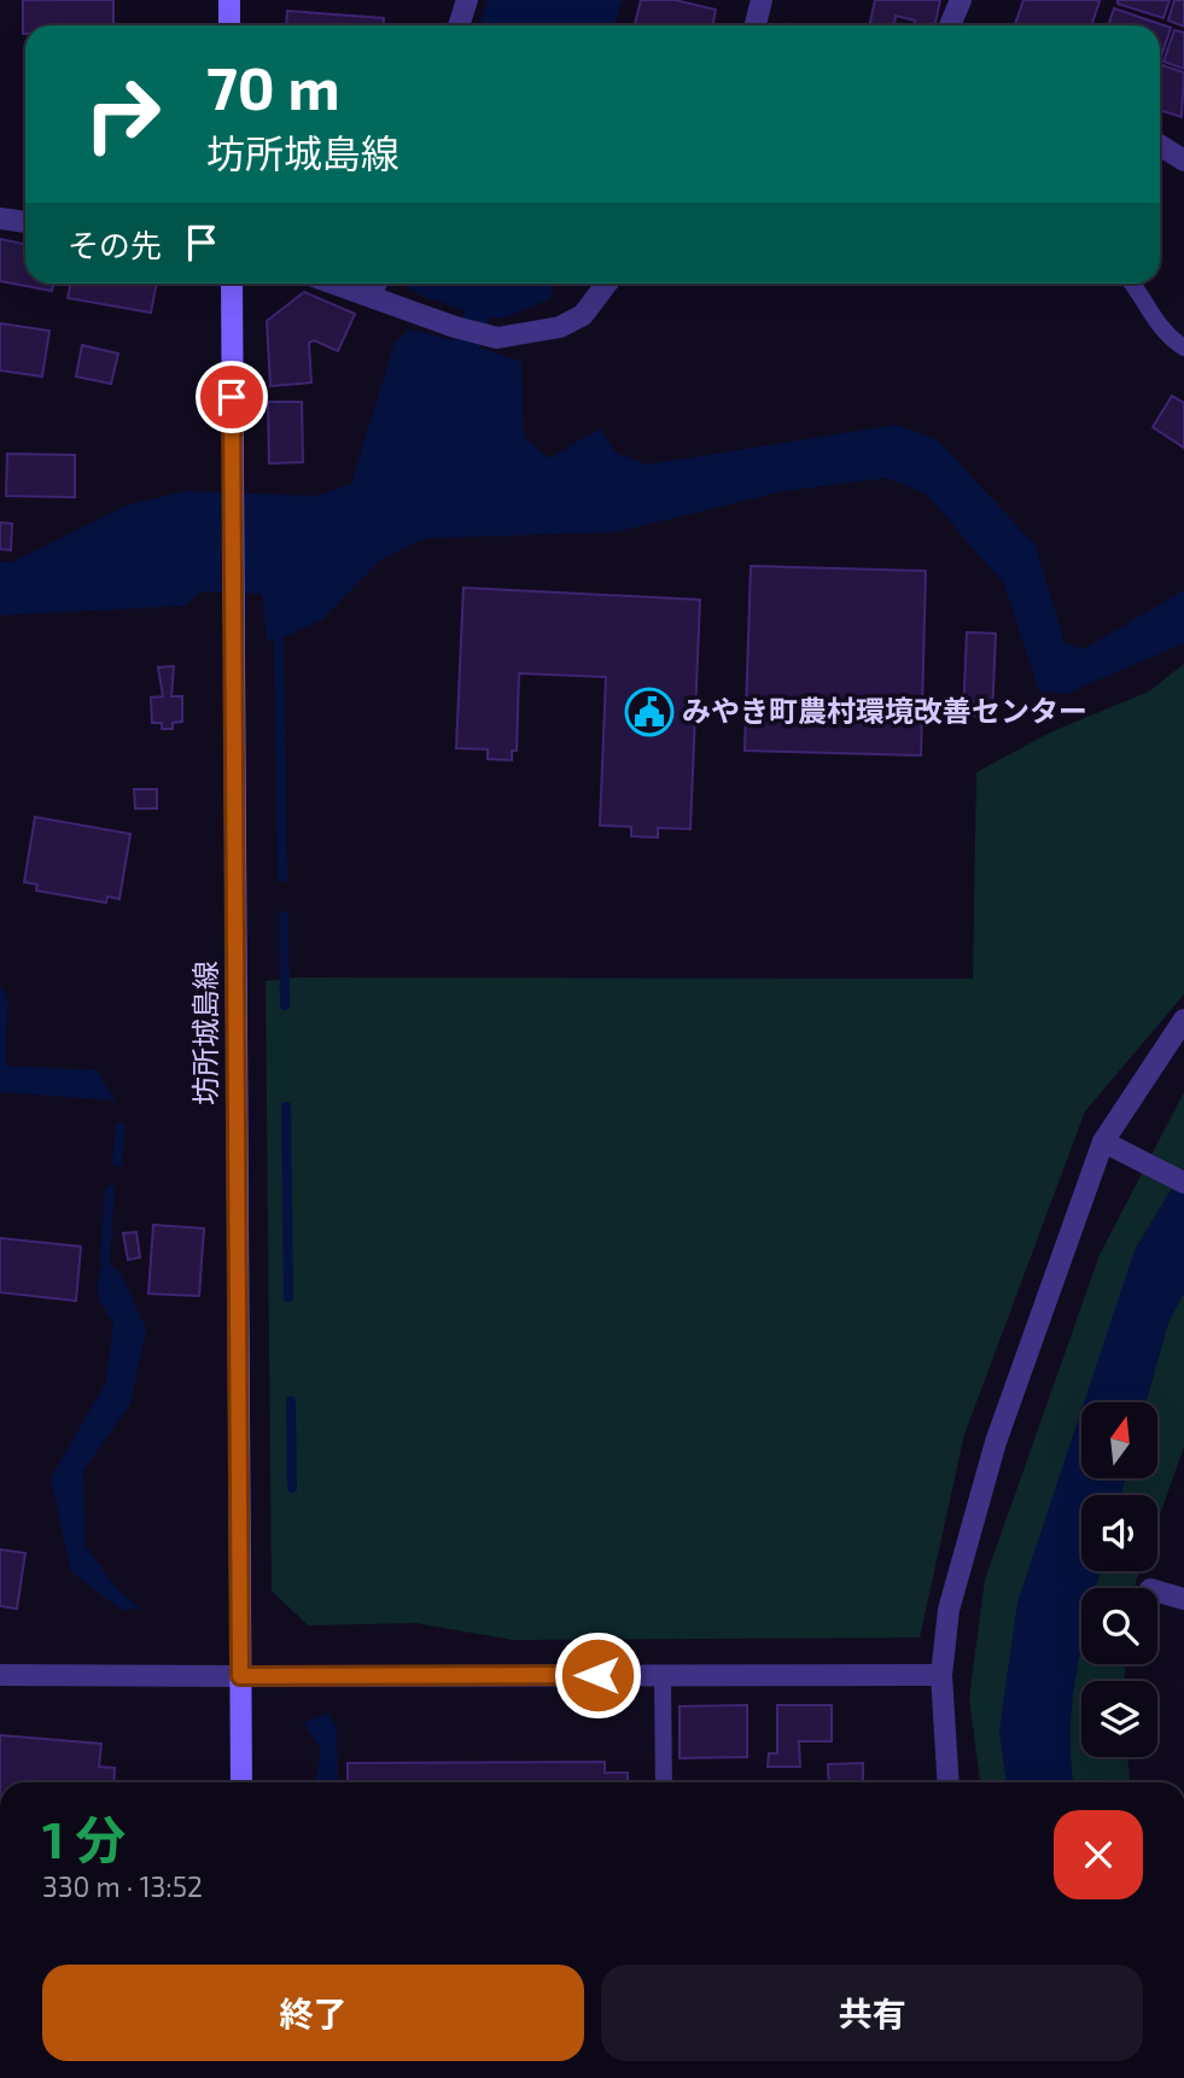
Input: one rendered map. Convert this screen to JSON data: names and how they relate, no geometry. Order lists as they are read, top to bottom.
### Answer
{
  "streets": {
    "main road": ["坊所城島線"]
  },
  "places": {
    "public building": ["みやき町農村環境改善センター"]
  },
  "north": "top",
  "page": {
    "turn": ["70 m", "坊所城島線"],
    "then": "その先",
    "heading": ["1 分", "330 m · 13:52"],
    "buttons": ["終了", "共有"]
  }
}
